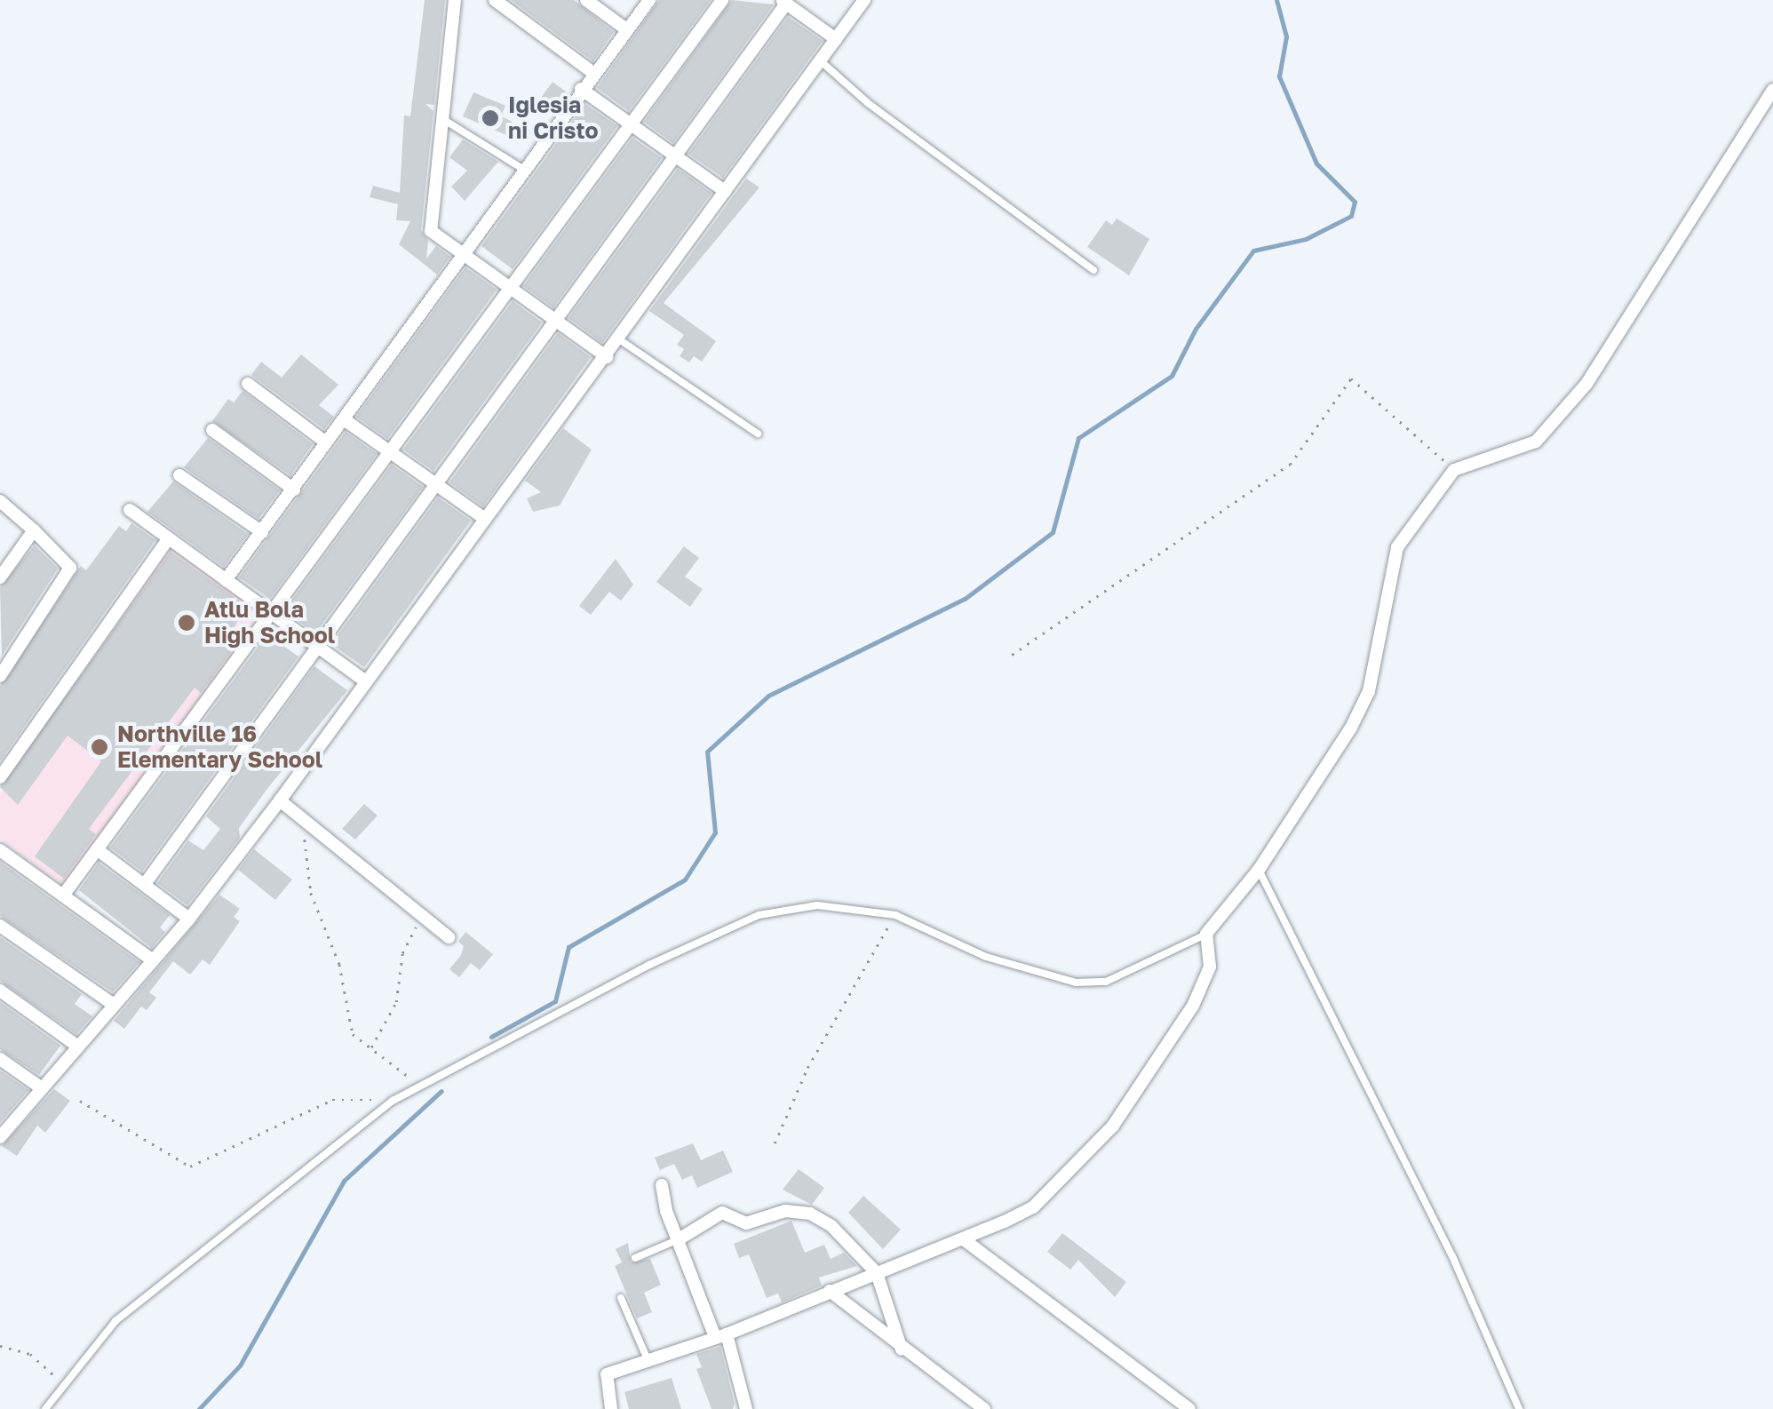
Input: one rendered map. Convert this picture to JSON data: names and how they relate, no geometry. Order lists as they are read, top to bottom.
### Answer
{
  "places": ["Iglesia ni Cristo", "Atlu Bola High School", "Northville 16 Elementary School"]
}
